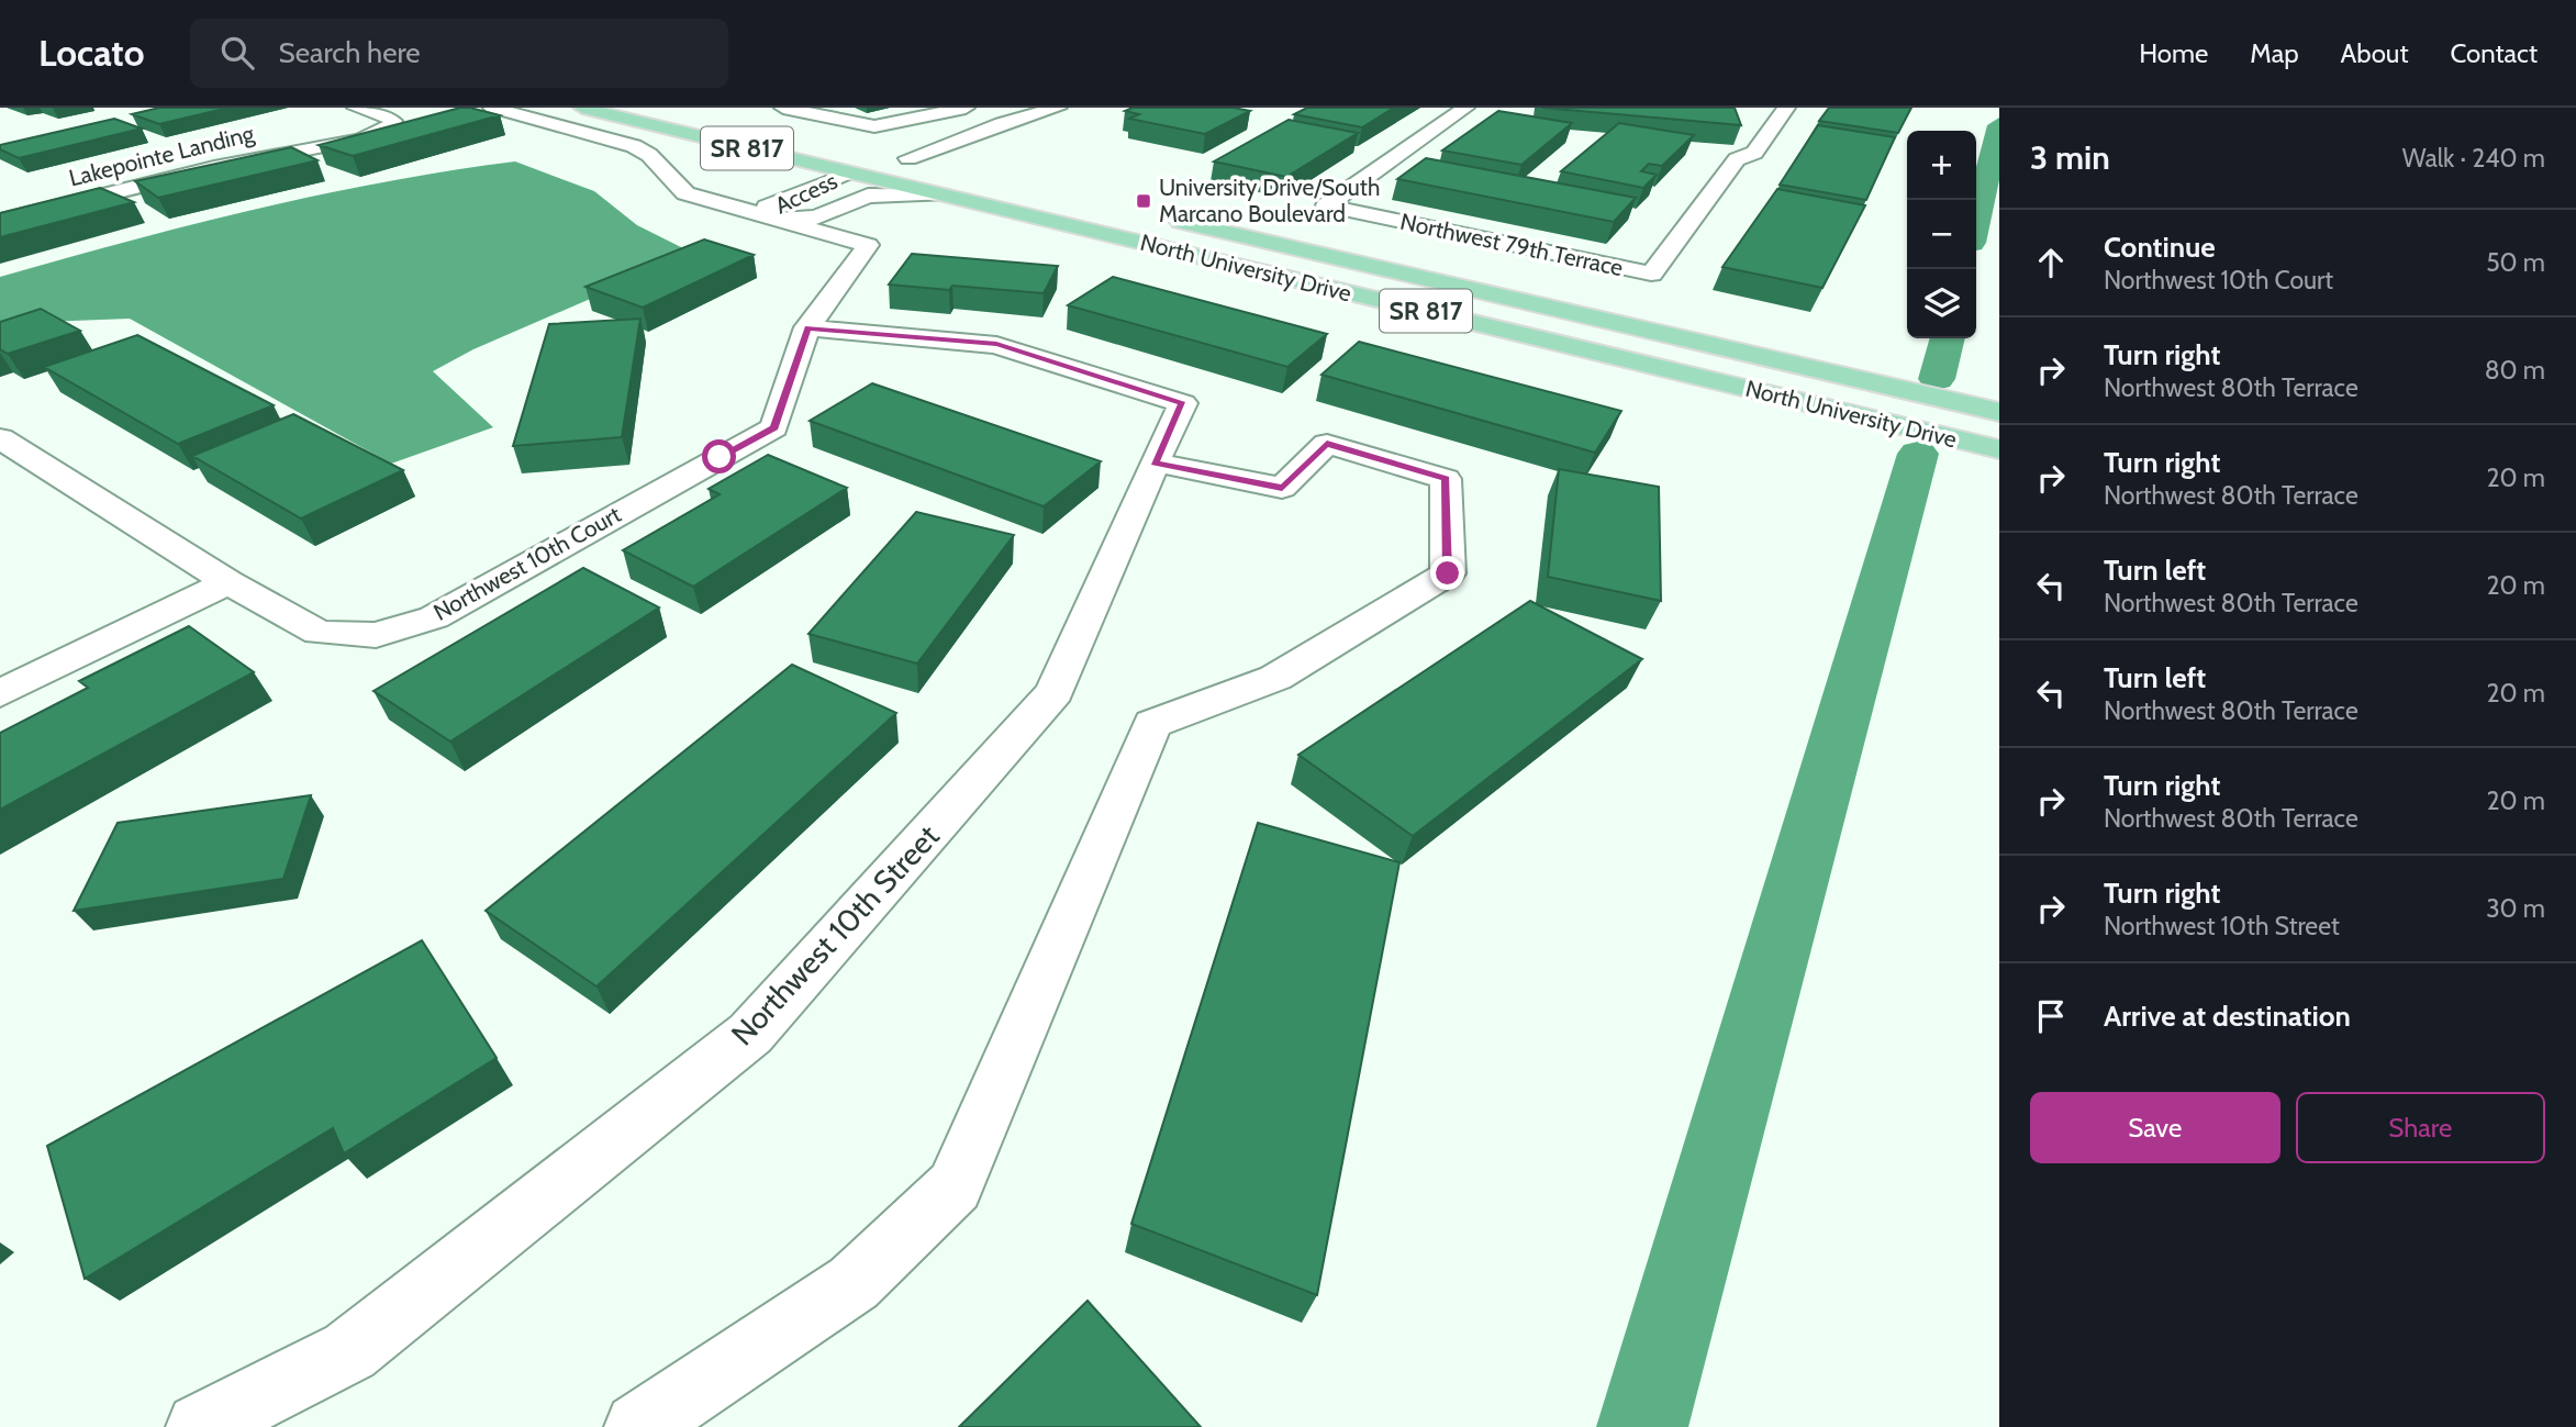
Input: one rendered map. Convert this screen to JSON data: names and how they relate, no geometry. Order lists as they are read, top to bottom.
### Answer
{
  "streets": {
    "main road": ["SR 817", "North University Drive"],
    "street": [
      "Lakepointe Landing",
      "Access",
      "Northwest 79th Terrace",
      "Northwest 10th Court",
      "Northwest 10th Street"
    ]
  },
  "crossings": [
    ["Access", "North University Drive"],
    ["Access", "Northwest 10th Court"],
    ["Northwest 10th Court", "Northwest 10th Street"]
  ],
  "places": {
    "transit": ["University Drive/South Marcano Boulevard"]
  },
  "page": {
    "header": "Locato",
    "search": "Search here",
    "nav": [
      "Home",
      "Map",
      "About",
      "Contact"
    ],
    "heading": ["3 min", "Walk · 240 m"],
    "map_buttons": ["+", "−"],
    "list": [
      ["Continue", "Northwest 10th Court", "50 m"],
      ["Turn right", "Northwest 80th Terrace", "80 m"],
      ["Turn right", "Northwest 80th Terrace", "20 m"],
      ["Turn left", "Northwest 80th Terrace", "20 m"],
      ["Turn left", "Northwest 80th Terrace", "20 m"],
      ["Turn right", "Northwest 80th Terrace", "20 m"],
      ["Turn right", "Northwest 10th Street", "30 m"],
      "Arrive at destination"
    ],
    "buttons": ["Save", "Share"]
  }
}
